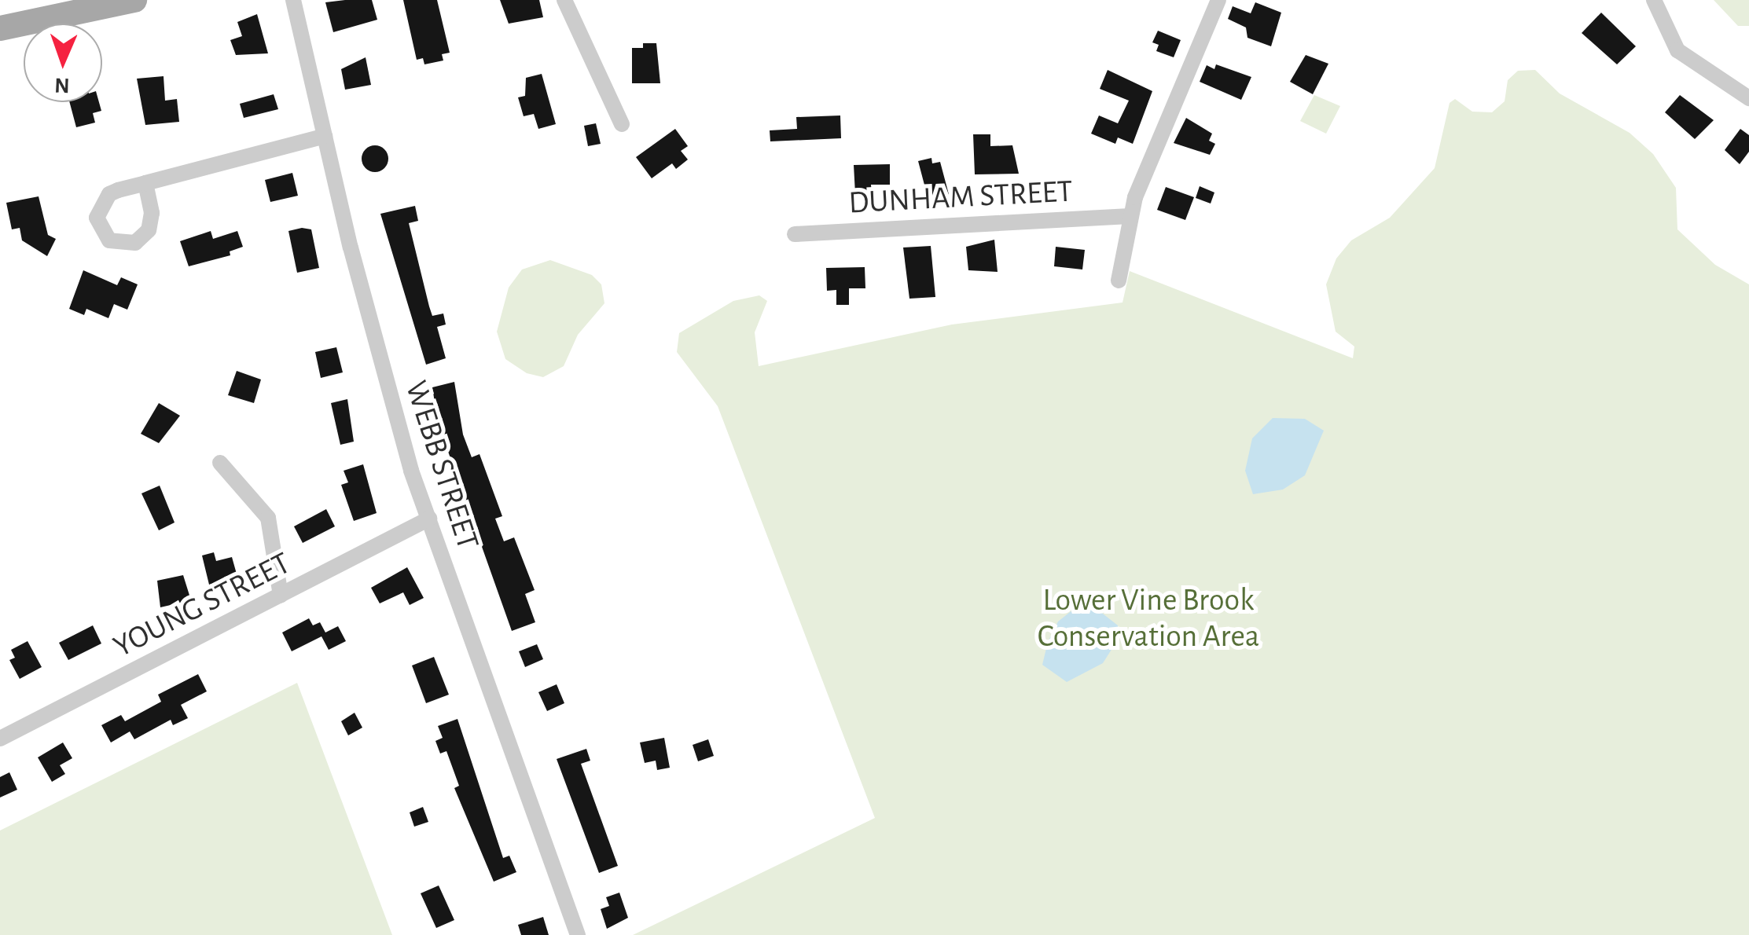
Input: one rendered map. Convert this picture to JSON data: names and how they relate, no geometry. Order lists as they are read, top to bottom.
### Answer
{
  "streets": {
    "street": ["DUNHAM STREET", "WEBB STREET", "YOUNG STREET"]
  },
  "crossings": [
    ["WEBB STREET", "YOUNG STREET"]
  ],
  "parks": ["Lower Vine Brook Conservation Area"],
  "north": "bottom"
}
